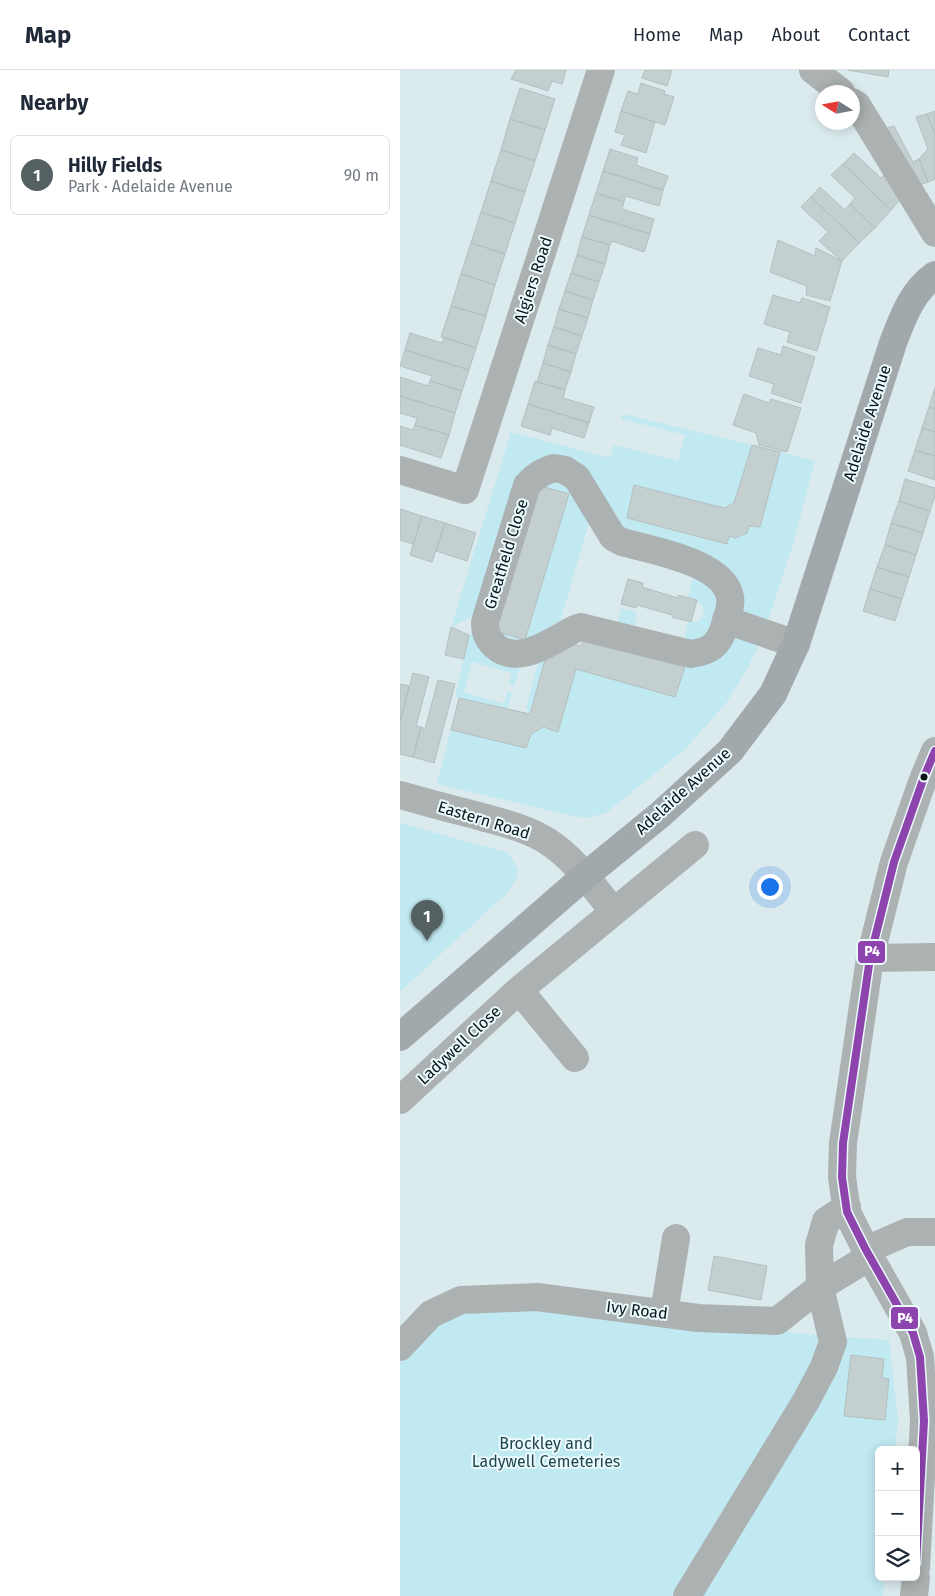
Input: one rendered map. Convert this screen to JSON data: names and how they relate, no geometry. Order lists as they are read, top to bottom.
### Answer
{
  "streets": {
    "main road": ["Adelaide Avenue"],
    "street": [
      "Algiers Road",
      "Greatfield Close",
      "Eastern Road",
      "Ladywell Close",
      "Ivy Road"
    ]
  },
  "crossings": [
    ["Adelaide Avenue", "Eastern Road"]
  ],
  "parks": ["Brockley and Ladywell Cemeteries"],
  "lines": ["transit line P4"],
  "north": "left",
  "page": {
    "header": "Map",
    "nav": [
      "Home",
      "Map",
      "About",
      "Contact"
    ],
    "heading": "Nearby",
    "list": [
      {
        "mark": "1",
        "name": "Hilly Fields",
        "note": "Park · Adelaide Avenue",
        "value": "90 m"
      }
    ],
    "pins": "1",
    "map_buttons": ["+", "−"]
  }
}
